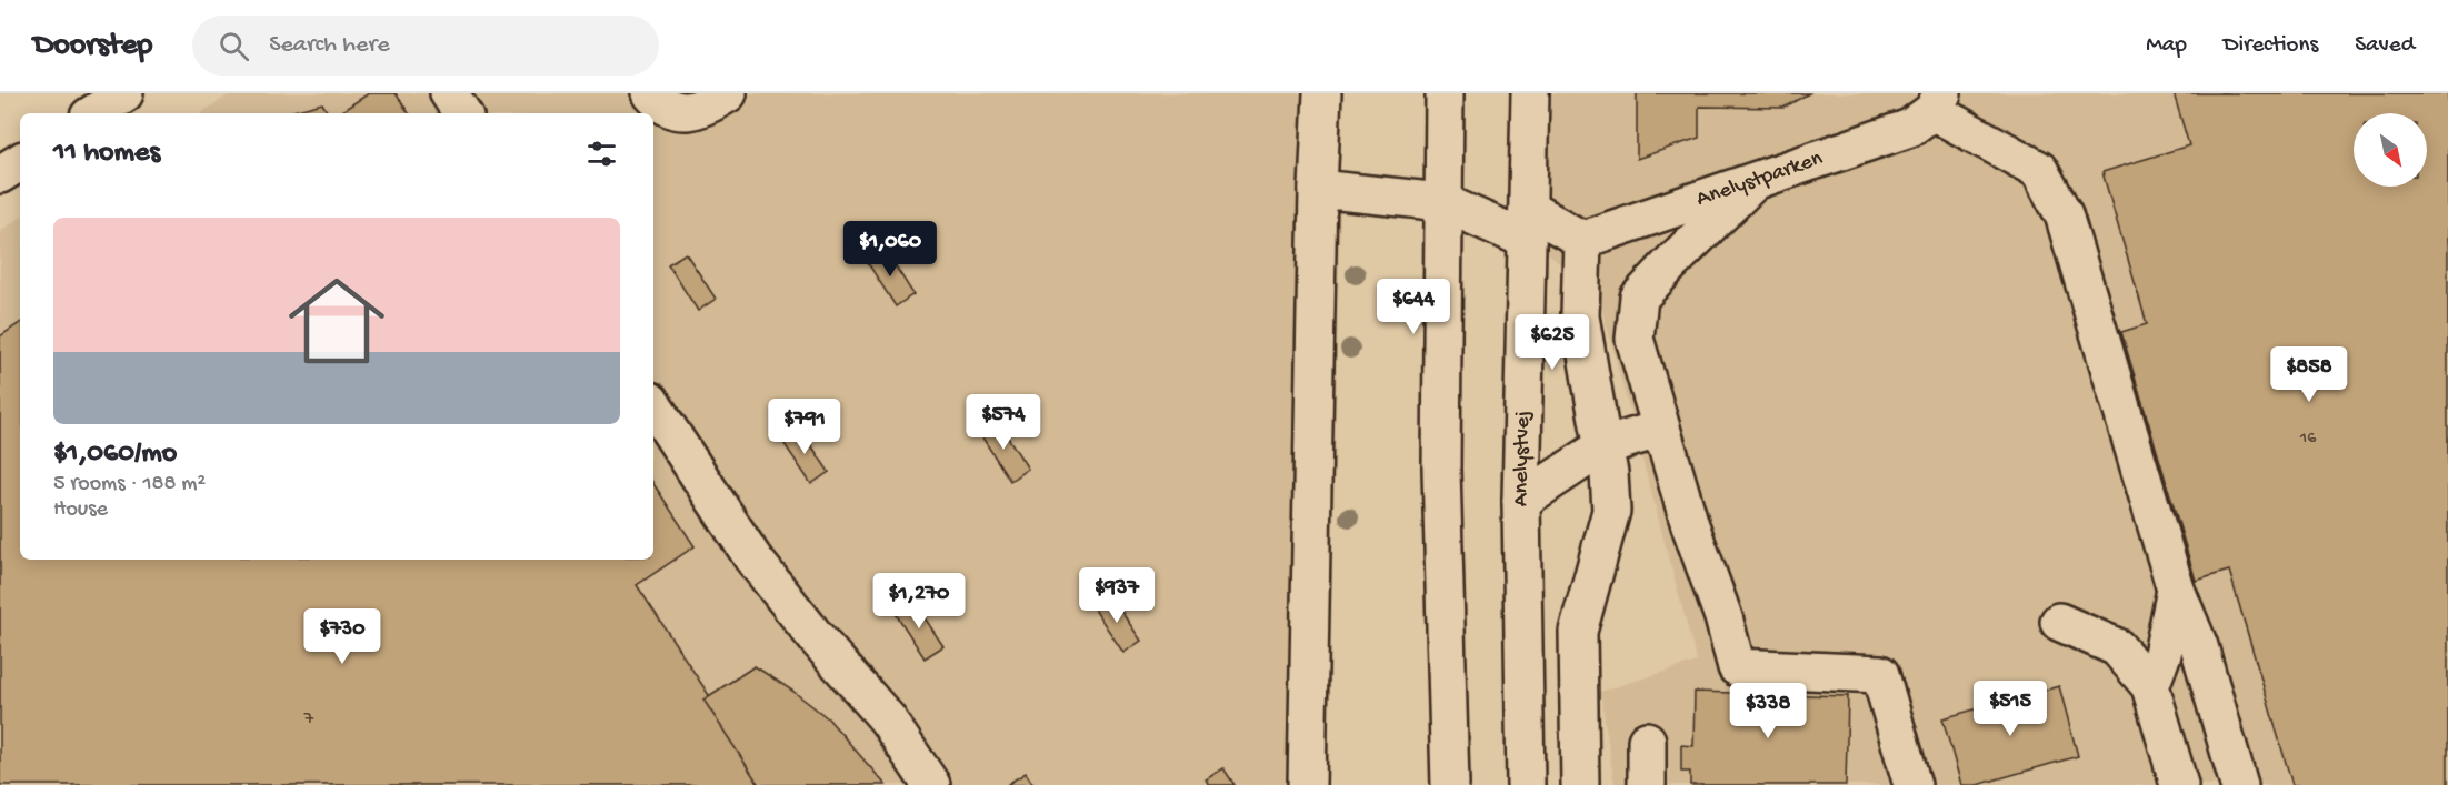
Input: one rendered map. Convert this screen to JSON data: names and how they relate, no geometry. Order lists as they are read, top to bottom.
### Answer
{
  "streets": {
    "street": ["Anelystparken", "Anelystvej"]
  },
  "house_numbers": ["16", "7"],
  "north": "bottom right",
  "page": {
    "header": "Doorstep",
    "search": "Search here",
    "nav": ["Map", "Directions", "Saved"],
    "heading": "11 homes",
    "list": [
      {
        "name": "$1,060/mo",
        "note": "5 rooms · 188 m² · House"
      }
    ],
    "price": [
      "$1,060",
      "$644",
      "$625",
      "$858",
      "$574",
      "$791",
      "$937",
      "$1,270",
      "$730",
      "$515",
      "$338"
    ]
  }
}
